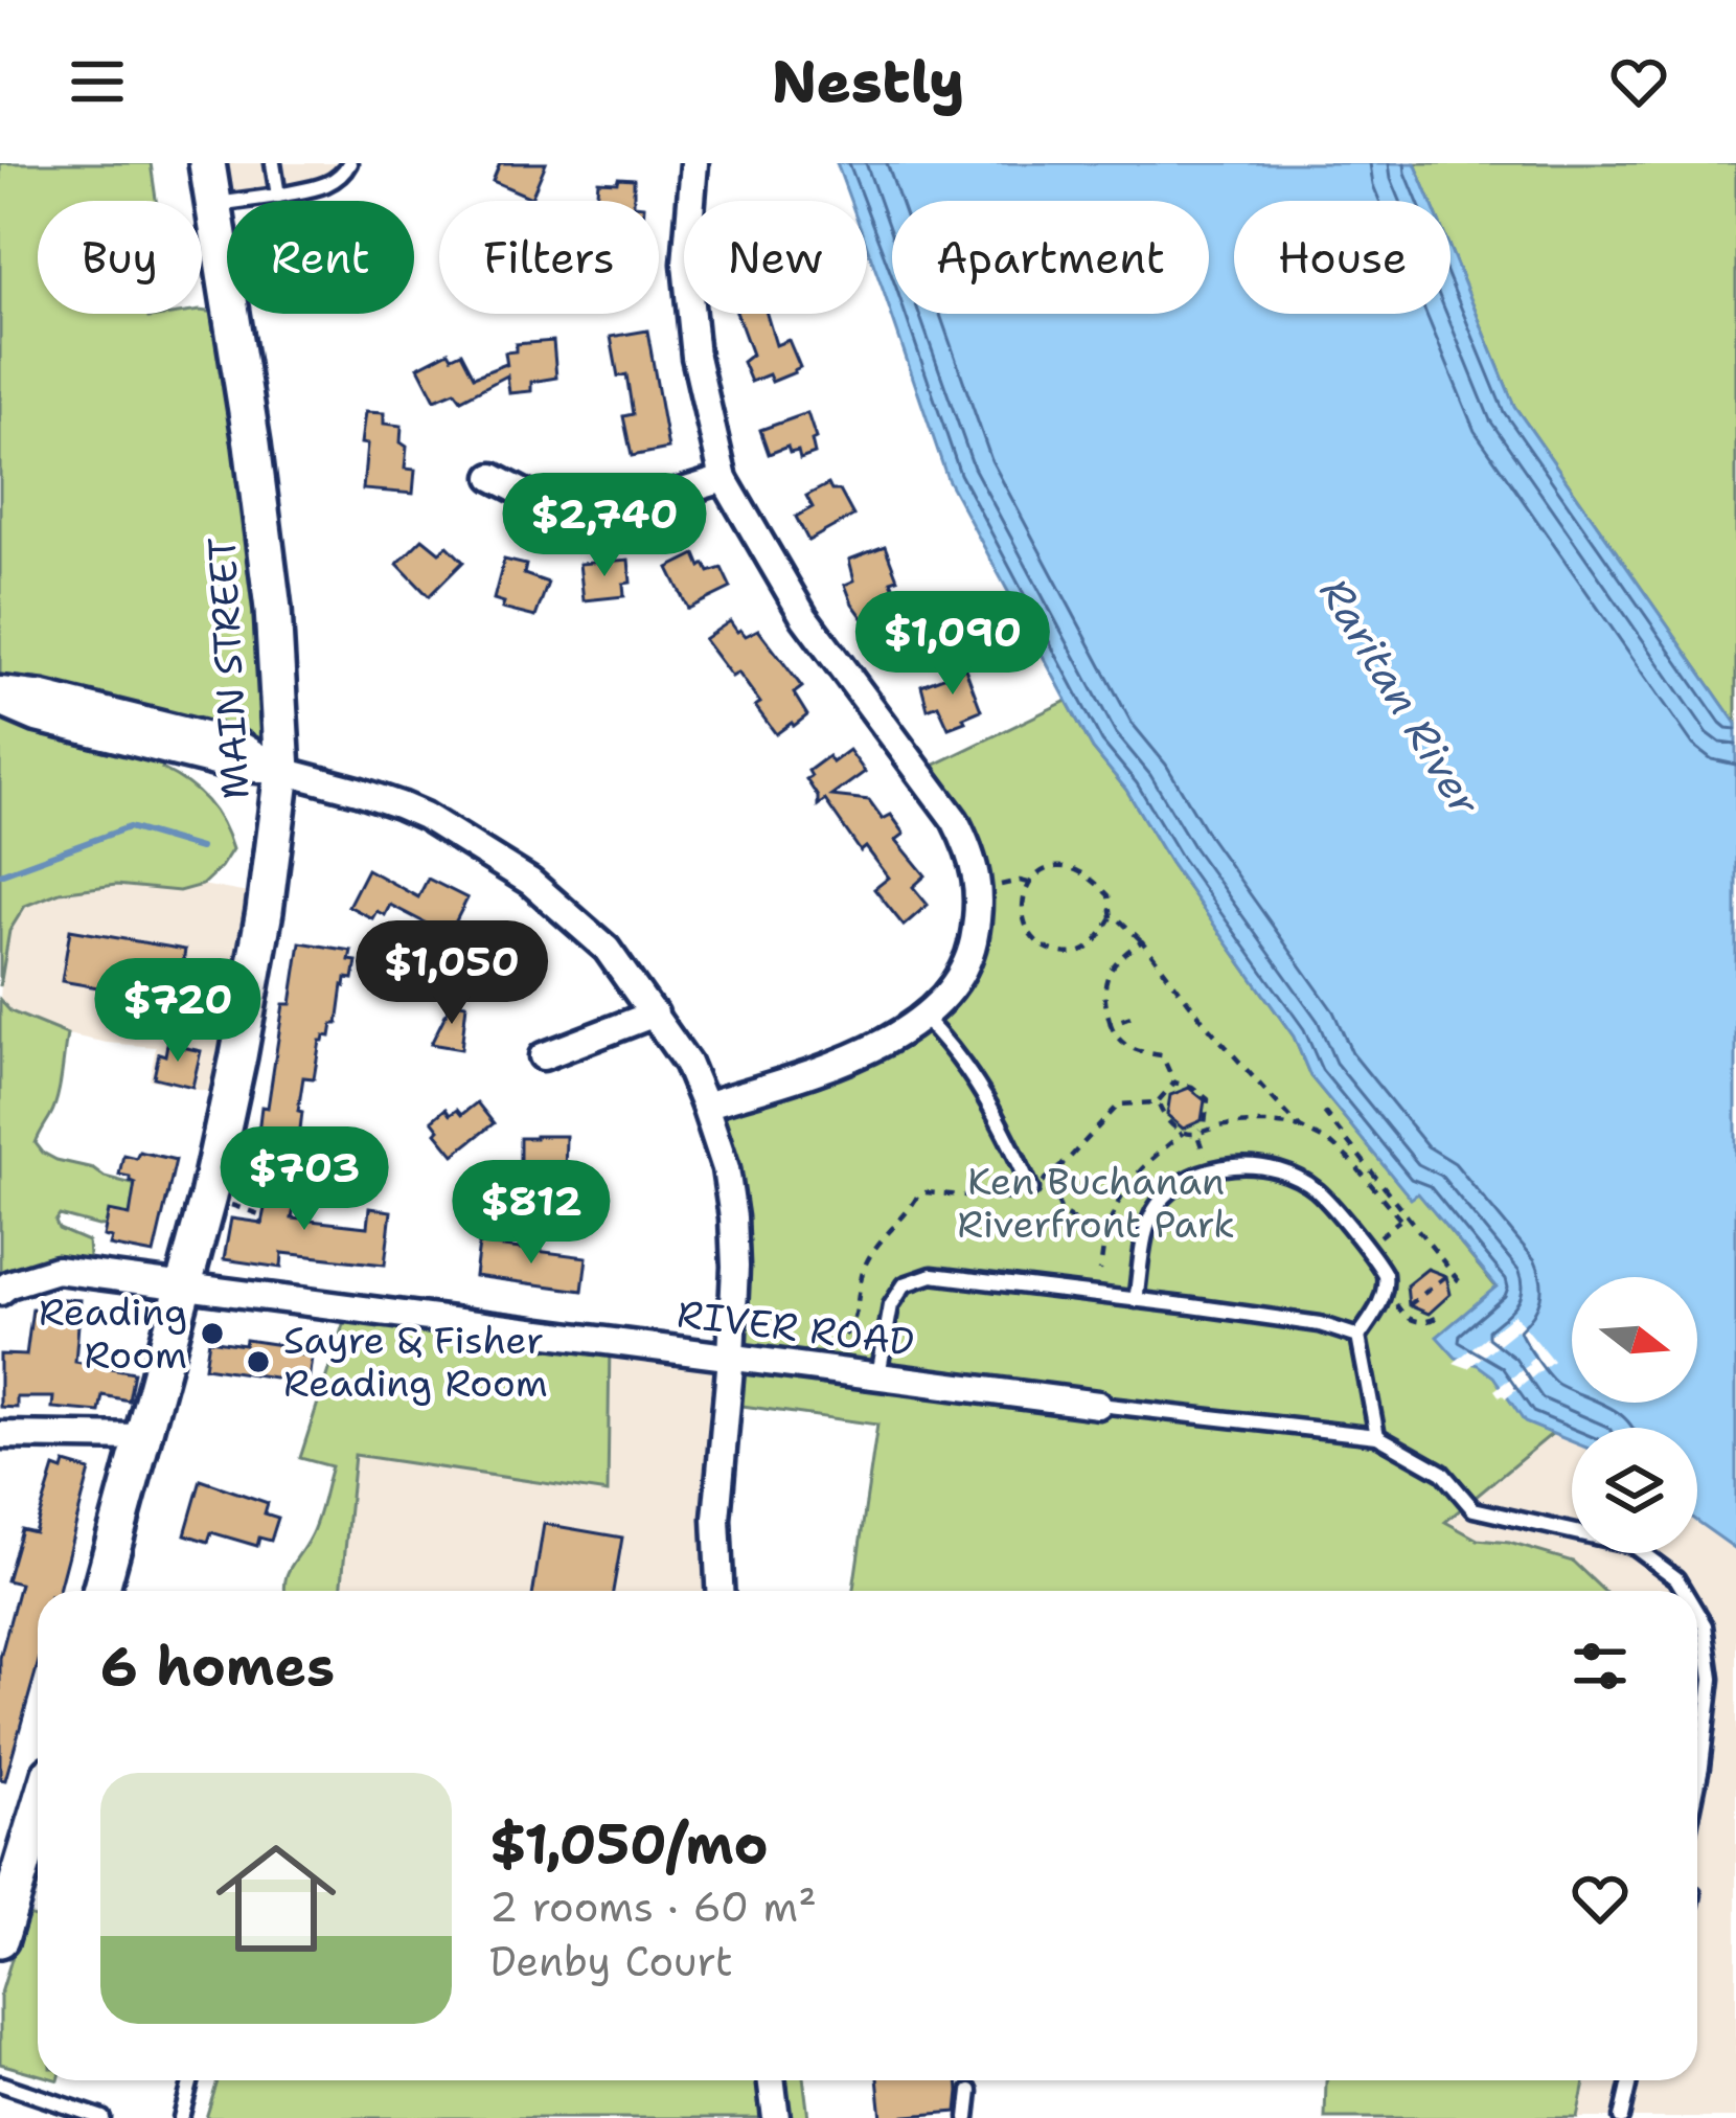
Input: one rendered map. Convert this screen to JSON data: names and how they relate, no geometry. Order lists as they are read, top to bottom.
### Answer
{
  "streets": {
    "main road": ["MAIN STREET"],
    "street": ["RIVER ROAD"]
  },
  "crossings": [
    ["MAIN STREET", "RIVER ROAD"]
  ],
  "water": ["Raritan River"],
  "parks": ["Ken Buchanan Riverfront Park"],
  "places": ["Reading Room", "Sayre & Fisher Reading Room"],
  "north": "right",
  "page": {
    "header": "Nestly",
    "chip": [
      "Buy",
      "Rent",
      "Filters",
      "New",
      "Apartment",
      "House"
    ],
    "price": [
      "$2,740",
      "$1,090",
      "$1,050",
      "$720",
      "$703",
      "$812"
    ],
    "heading": "6 homes",
    "list": [
      {
        "name": "$1,050/mo",
        "note": "2 rooms · 60 m² · Denby Court"
      }
    ]
  }
}
